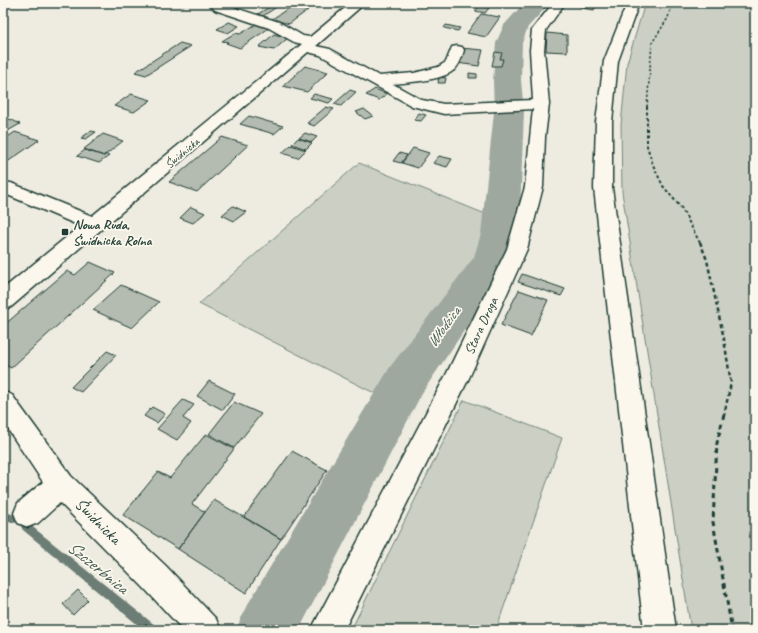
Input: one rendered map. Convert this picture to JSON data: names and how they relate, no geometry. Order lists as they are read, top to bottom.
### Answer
{
  "streets": {
    "street": ["Świdnicka", "Stara Droga"]
  },
  "water": ["Włodzica", "Szczerbnica"],
  "places": {
    "transit": ["Nowa Ruda, Świdnicka Rolna"]
  }
}
